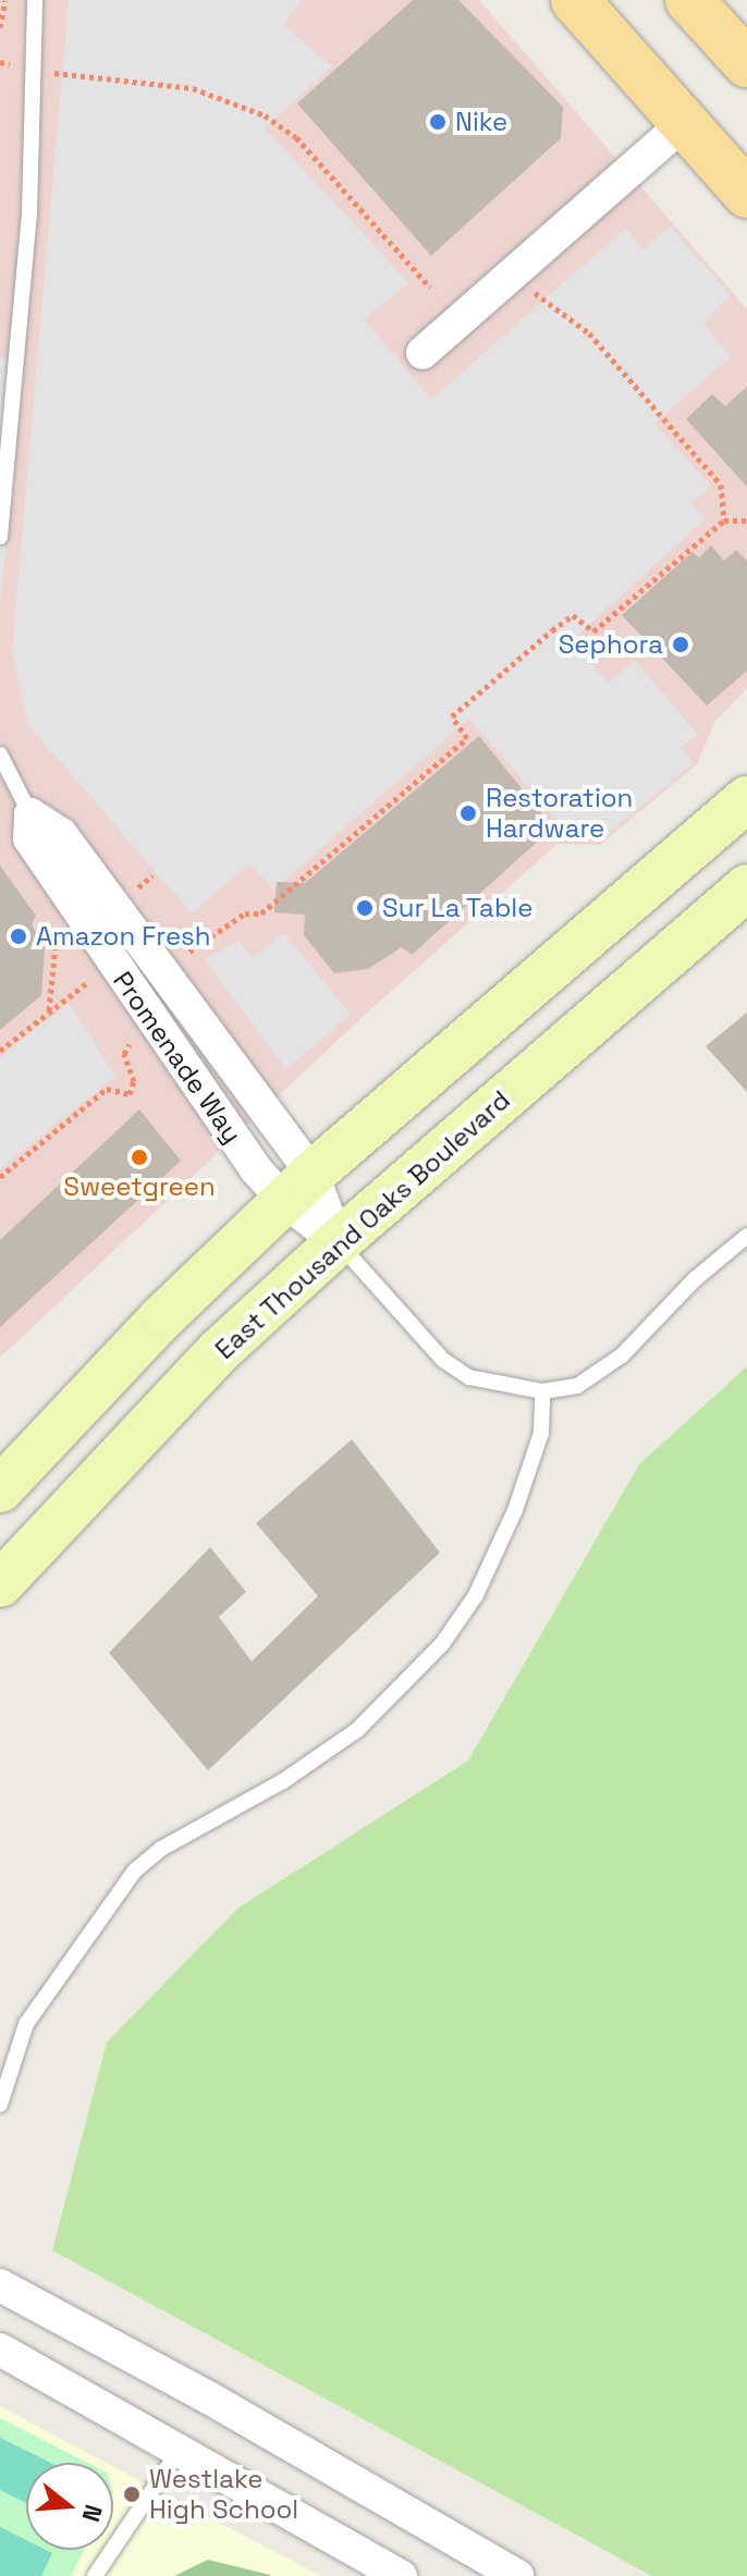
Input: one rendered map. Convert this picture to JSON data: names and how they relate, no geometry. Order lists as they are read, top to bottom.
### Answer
{
  "streets": {
    "main road": ["East Thousand Oaks Boulevard"],
    "street": ["Promenade Way"]
  },
  "crossings": [
    ["Promenade Way", "East Thousand Oaks Boulevard"]
  ],
  "places": [
    "Nike",
    "Sephora",
    "Restoration Hardware",
    "Sur La Table",
    "Amazon Fresh",
    "Sweetgreen",
    "Westlake High School"
  ],
  "north": "right"
}
